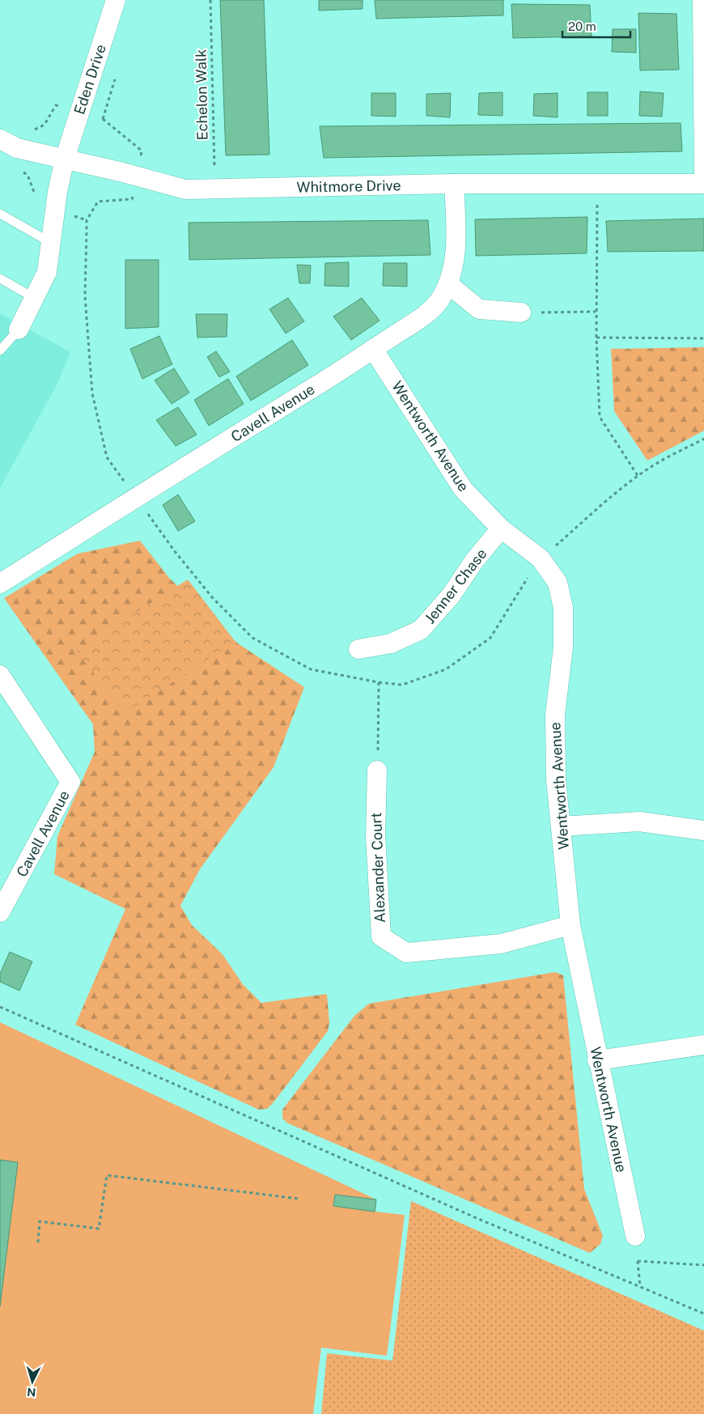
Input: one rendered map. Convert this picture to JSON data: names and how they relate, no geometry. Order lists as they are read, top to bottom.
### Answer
{
  "streets": {
    "street": [
      "Eden Drive",
      "Whitmore Drive",
      "Cavell Avenue",
      "Wentworth Avenue",
      "Jenner Chase",
      "Alexander Court"
    ],
    "path": ["Echelon Walk"]
  },
  "crossings": [
    ["Eden Drive", "Whitmore Drive"],
    ["Echelon Walk", "Whitmore Drive"],
    ["Whitmore Drive", "Cavell Avenue"],
    ["Cavell Avenue", "Wentworth Avenue"],
    ["Wentworth Avenue", "Jenner Chase"],
    ["Wentworth Avenue", "Alexander Court"]
  ],
  "scale_bar": "20 m",
  "north": "bottom"
}
